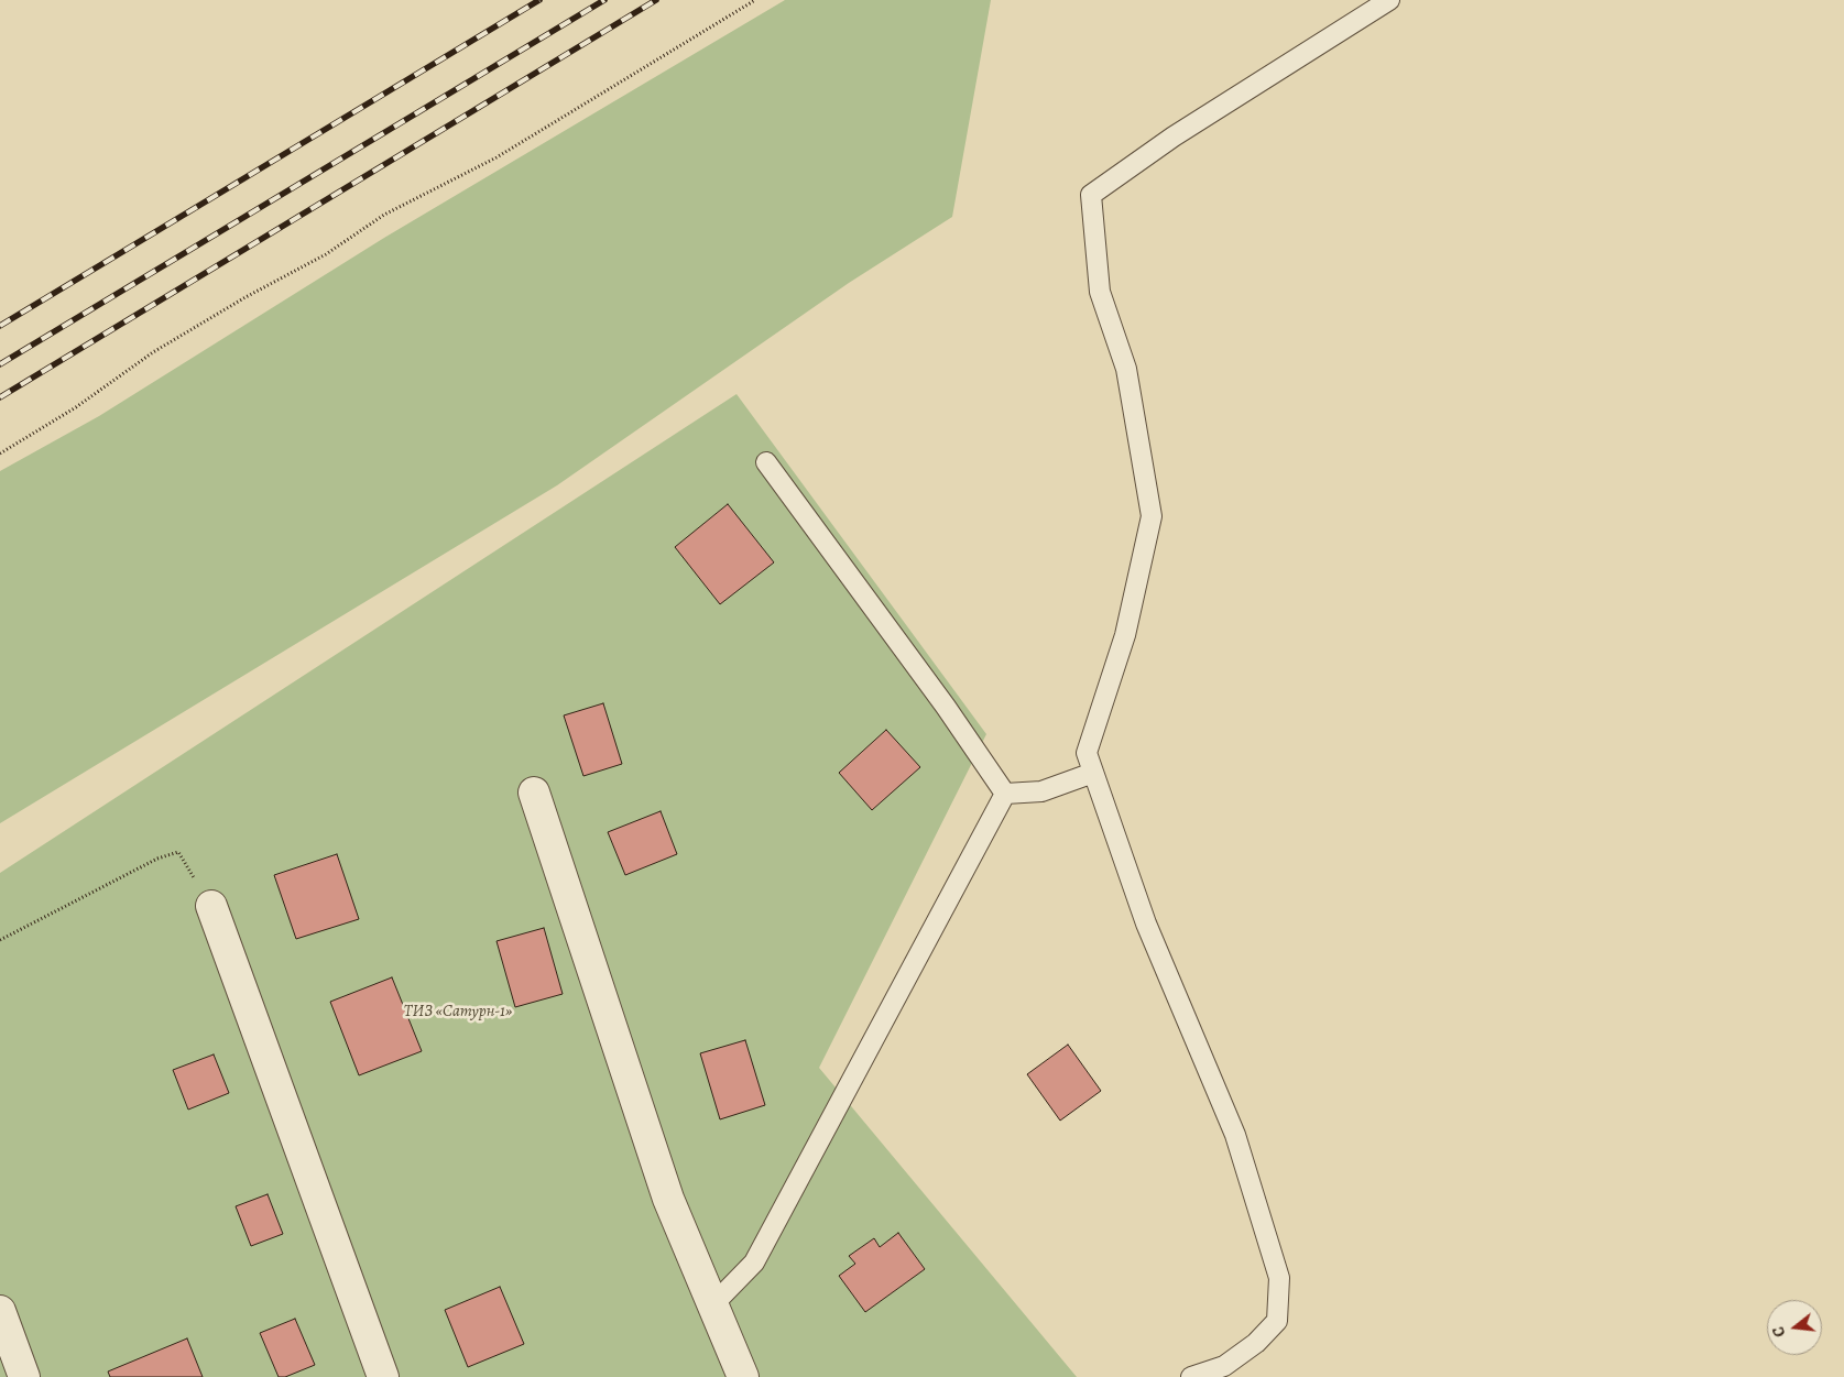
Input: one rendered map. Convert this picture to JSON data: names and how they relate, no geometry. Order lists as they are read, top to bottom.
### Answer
{
  "parks": ["ТИЗ «Сатурн-1»"],
  "north": "left"
}
